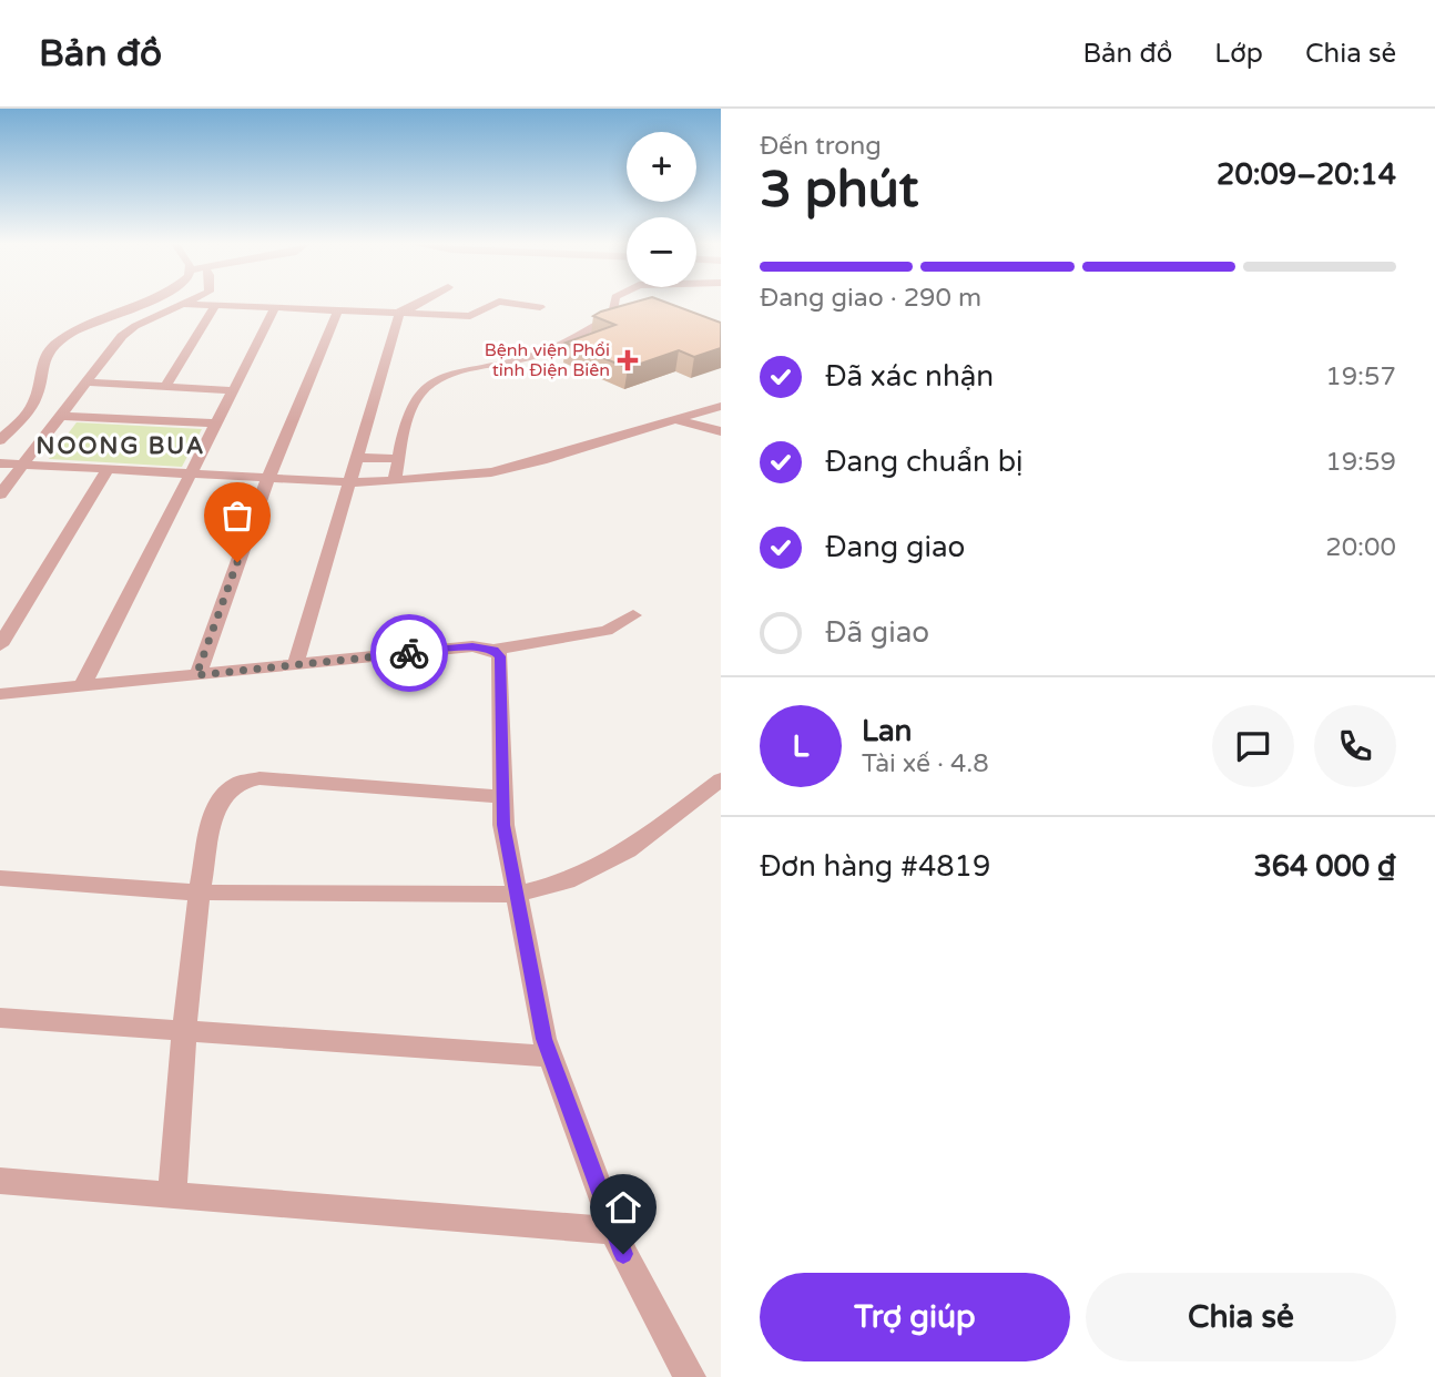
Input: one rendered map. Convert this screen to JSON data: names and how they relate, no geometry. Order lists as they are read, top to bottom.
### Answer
{
  "districts": ["NOONG BUA"],
  "places": {
    "health": ["Bệnh viện Phổi tỉnh Điện Biên"]
  },
  "page": {
    "header": "Bản đồ",
    "nav": ["Bản đồ", "Lớp", "Chia sẻ"],
    "heading": ["3 phút", "Đến trong", "20:09–20:14"],
    "panel": [
      "Lan",
      "Tài xế · 4.8",
      "Đơn hàng #4819",
      "364 000 ₫"
    ],
    "map_buttons": ["+", "−"],
    "bar": "Đang giao · 290 m",
    "list": [
      ["Đã xác nhận", "19:57"],
      ["Đang chuẩn bị", "19:59"],
      ["Đang giao", "20:00"],
      "Đã giao"
    ],
    "round": "L",
    "buttons": ["Trợ giúp", "Chia sẻ"]
  }
}
